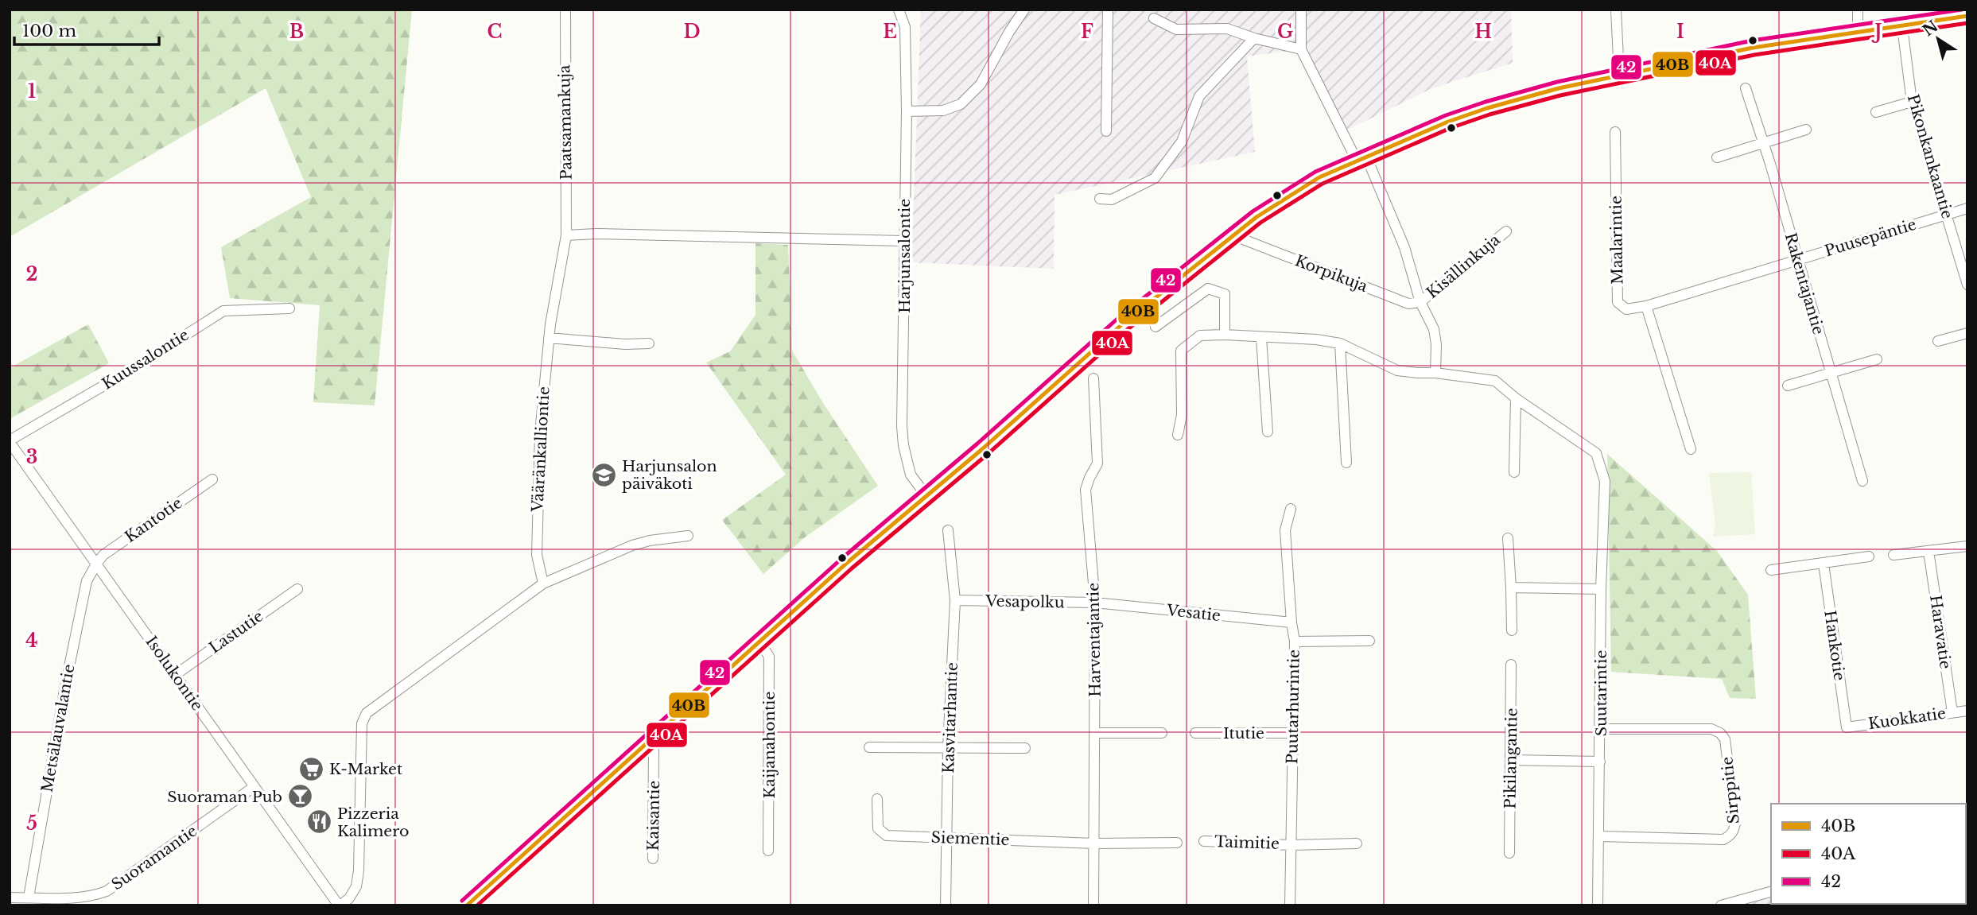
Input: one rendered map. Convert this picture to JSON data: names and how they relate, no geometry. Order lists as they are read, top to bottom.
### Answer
{
  "streets": {
    "street": [
      "Paatsamankuja",
      "Pikonkankaantie",
      "Puusepäntie",
      "Maalarintie",
      "Harjunsalontie",
      "Kisällinkuja",
      "Korpikuja",
      "Rakentajantie",
      "Kuussalontie",
      "Vääränkalliontie",
      "Kantotie",
      "Vesapolku",
      "Vesatie",
      "Lastutie",
      "Haravatie",
      "Harventajantie",
      "Hankotie",
      "Isolukontie",
      "Suutarintie",
      "Puutarhurintie",
      "Kasvitarhantie",
      "Kuokkatie",
      "Metsälauvalantie",
      "Itutie",
      "Kaijanahontie",
      "Pikilangantie",
      "Sirppitie",
      "Kaisantie",
      "Siementie",
      "Taimitie",
      "Suoramantie"
    ]
  },
  "crossings": [
    ["Paatsamankuja", "Vääränkalliontie"],
    ["Pikonkankaantie", "Puusepäntie"],
    ["Puusepäntie", "Maalarintie"],
    ["Puusepäntie", "Rakentajantie"],
    ["Kisällinkuja", "Korpikuja"],
    ["Kuussalontie", "Isolukontie"],
    ["Kantotie", "Isolukontie"],
    ["Kantotie", "Metsälauvalantie"],
    ["Vesapolku", "Vesatie"],
    ["Vesapolku", "Harventajantie"],
    ["Vesapolku", "Kasvitarhantie"],
    ["Vesatie", "Harventajantie"],
    ["Vesatie", "Puutarhurintie"],
    ["Lastutie", "Isolukontie"],
    ["Haravatie", "Kuokkatie"],
    ["Harventajantie", "Siementie"],
    ["Hankotie", "Kuokkatie"],
    ["Isolukontie", "Metsälauvalantie"],
    ["Isolukontie", "Suoramantie"],
    ["Suutarintie", "Sirppitie"],
    ["Puutarhurintie", "Itutie"],
    ["Puutarhurintie", "Taimitie"],
    ["Kasvitarhantie", "Siementie"],
    ["Metsälauvalantie", "Suoramantie"]
  ],
  "places": {
    "school or university": ["Harjunsalon päiväkoti"],
    "supermarket": ["K-Market"],
    "bar": ["Suoraman Pub"],
    "restaurant": ["Pizzeria Kalimero"]
  },
  "lines": ["transit line 42", "transit line 40B", "transit line 40A"],
  "legend": ["40B", "40A", "42"],
  "scale_bar": "100 m",
  "north": "top left",
  "grid": {
    "columns": [
      "B",
      "C",
      "D",
      "E",
      "F",
      "G",
      "H",
      "I",
      "J"
    ],
    "rows": [
      "1",
      "2",
      "3",
      "4",
      "5"
    ]
  }
}
